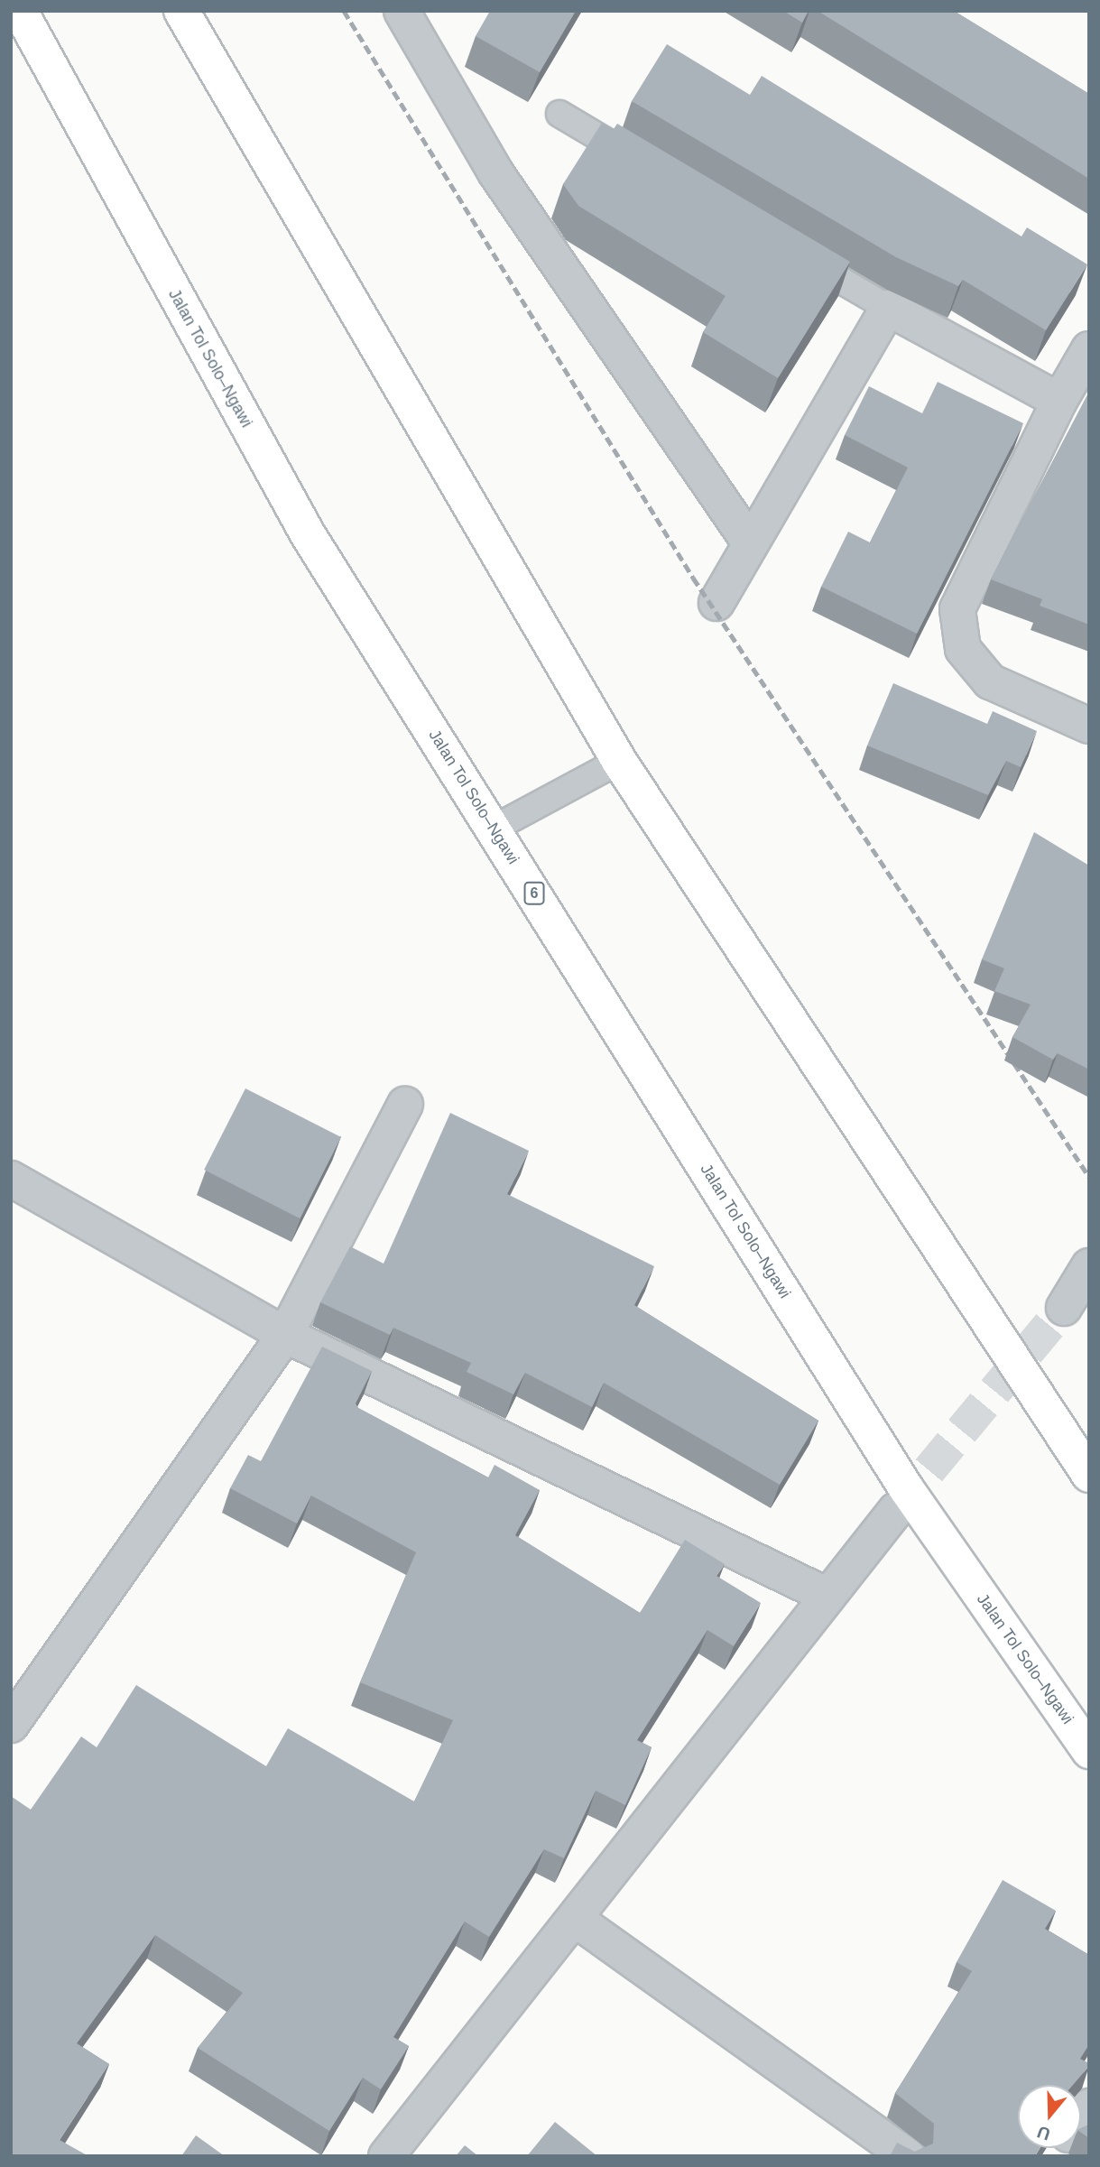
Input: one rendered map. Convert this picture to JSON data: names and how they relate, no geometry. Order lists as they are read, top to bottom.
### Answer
{
  "streets": {
    "highway": ["Jalan Tol Solo–Ngawi", "6"]
  },
  "north": "bottom"
}
